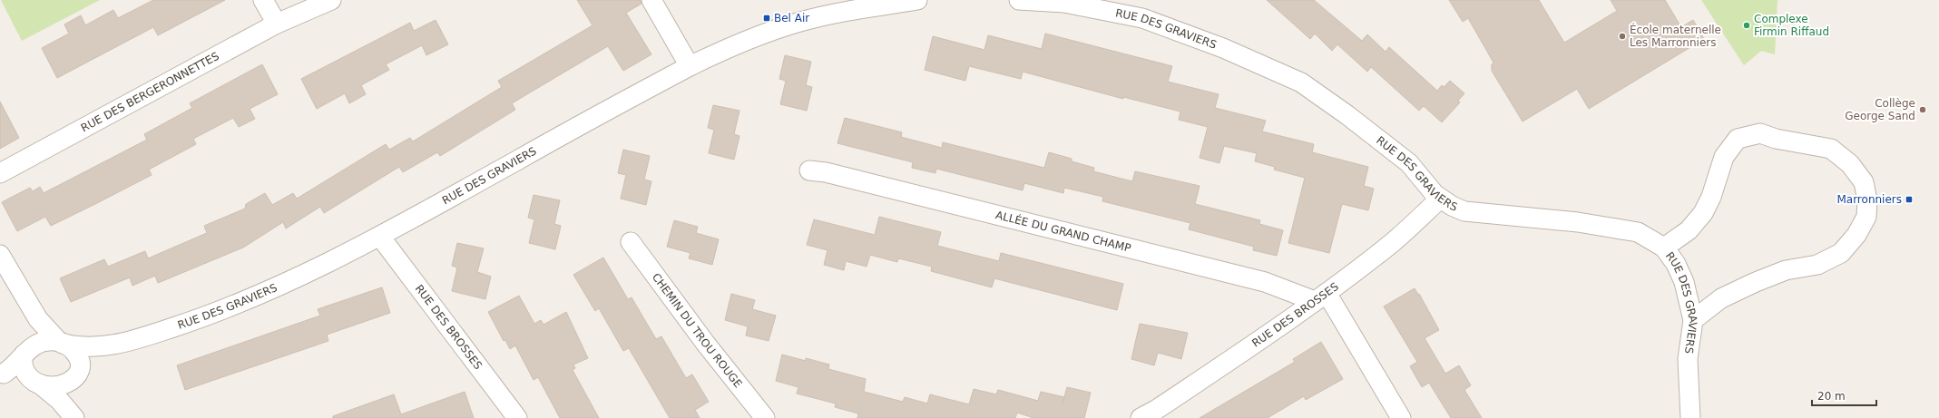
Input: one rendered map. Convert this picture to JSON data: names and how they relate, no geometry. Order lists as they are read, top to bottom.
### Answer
{
  "streets": {
    "street": [
      "RUE DES GRAVIERS",
      "RUE DES BERGERONNETTES",
      "ALLÉE DU GRAND CHAMP",
      "RUE DES BROSSES",
      "CHEMIN DU TROU ROUGE"
    ]
  },
  "crossings": [
    ["RUE DES GRAVIERS", "RUE DES BROSSES"],
    ["ALLÉE DU GRAND CHAMP", "RUE DES BROSSES"]
  ],
  "places": {
    "transit": ["Bel Air", "Marronniers"],
    "other": ["Complexe Firmin Riffaud", "École maternelle Les Marronniers", "Collège George Sand"]
  },
  "scale_bar": "20 m"
}
